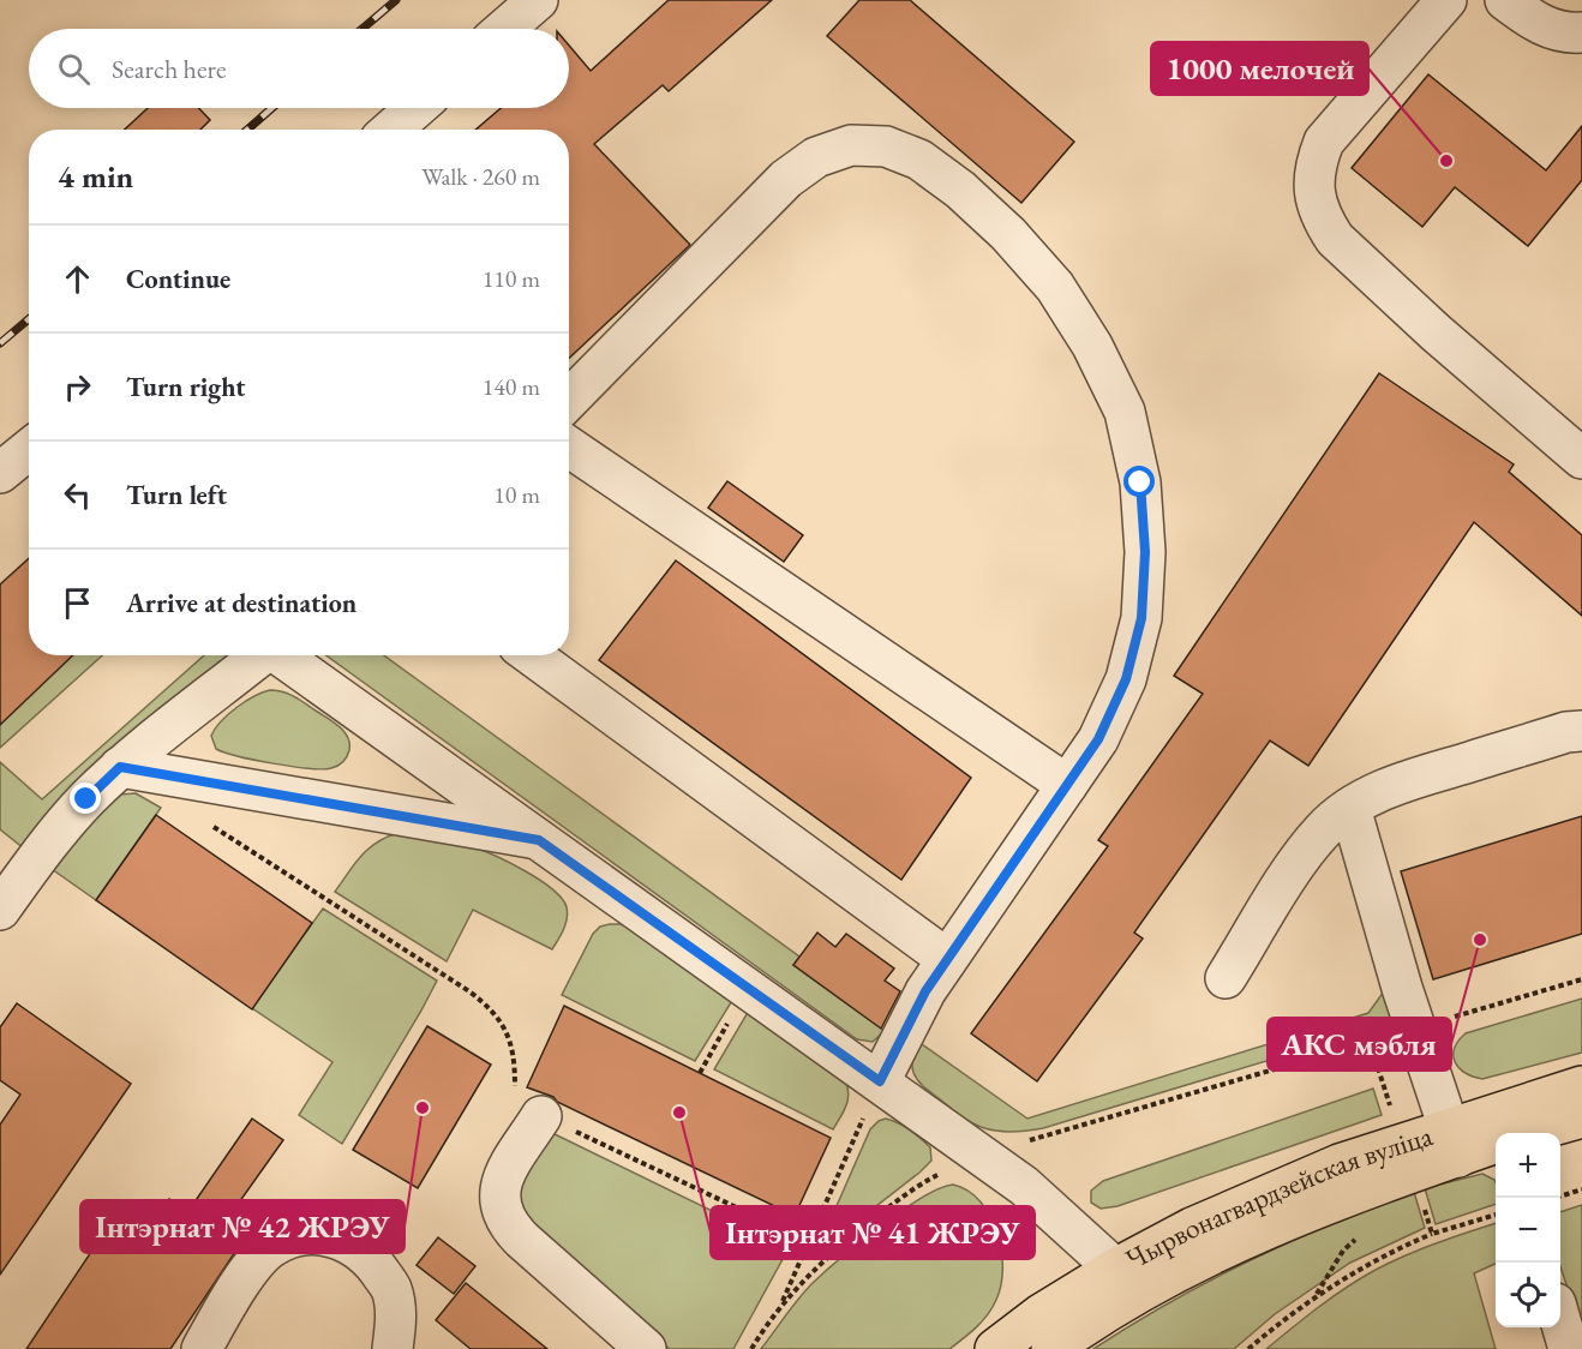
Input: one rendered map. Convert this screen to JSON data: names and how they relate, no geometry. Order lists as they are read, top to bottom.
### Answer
{
  "streets": {
    "main road": ["Чырвонагвардзейская вуліца"]
  },
  "places": [
    "1000 мелочей",
    "АКС мэбля",
    "Інтэрнат № 42 ЖРЭУ",
    "Інтэрнат № 41 ЖРЭУ"
  ],
  "page": {
    "search": "Search here",
    "heading": ["4 min", "Walk · 260 m"],
    "list": [
      ["Continue", "110 m"],
      ["Turn right", "140 m"],
      ["Turn left", "10 m"],
      "Arrive at destination"
    ],
    "map_buttons": ["+", "−"]
  }
}
